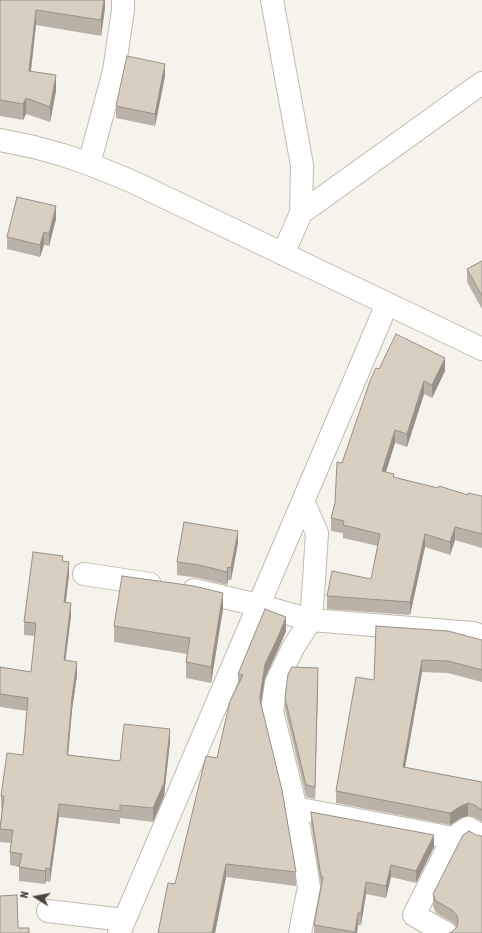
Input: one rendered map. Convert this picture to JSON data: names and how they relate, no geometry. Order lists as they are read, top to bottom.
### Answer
{
  "north": "left"
}
